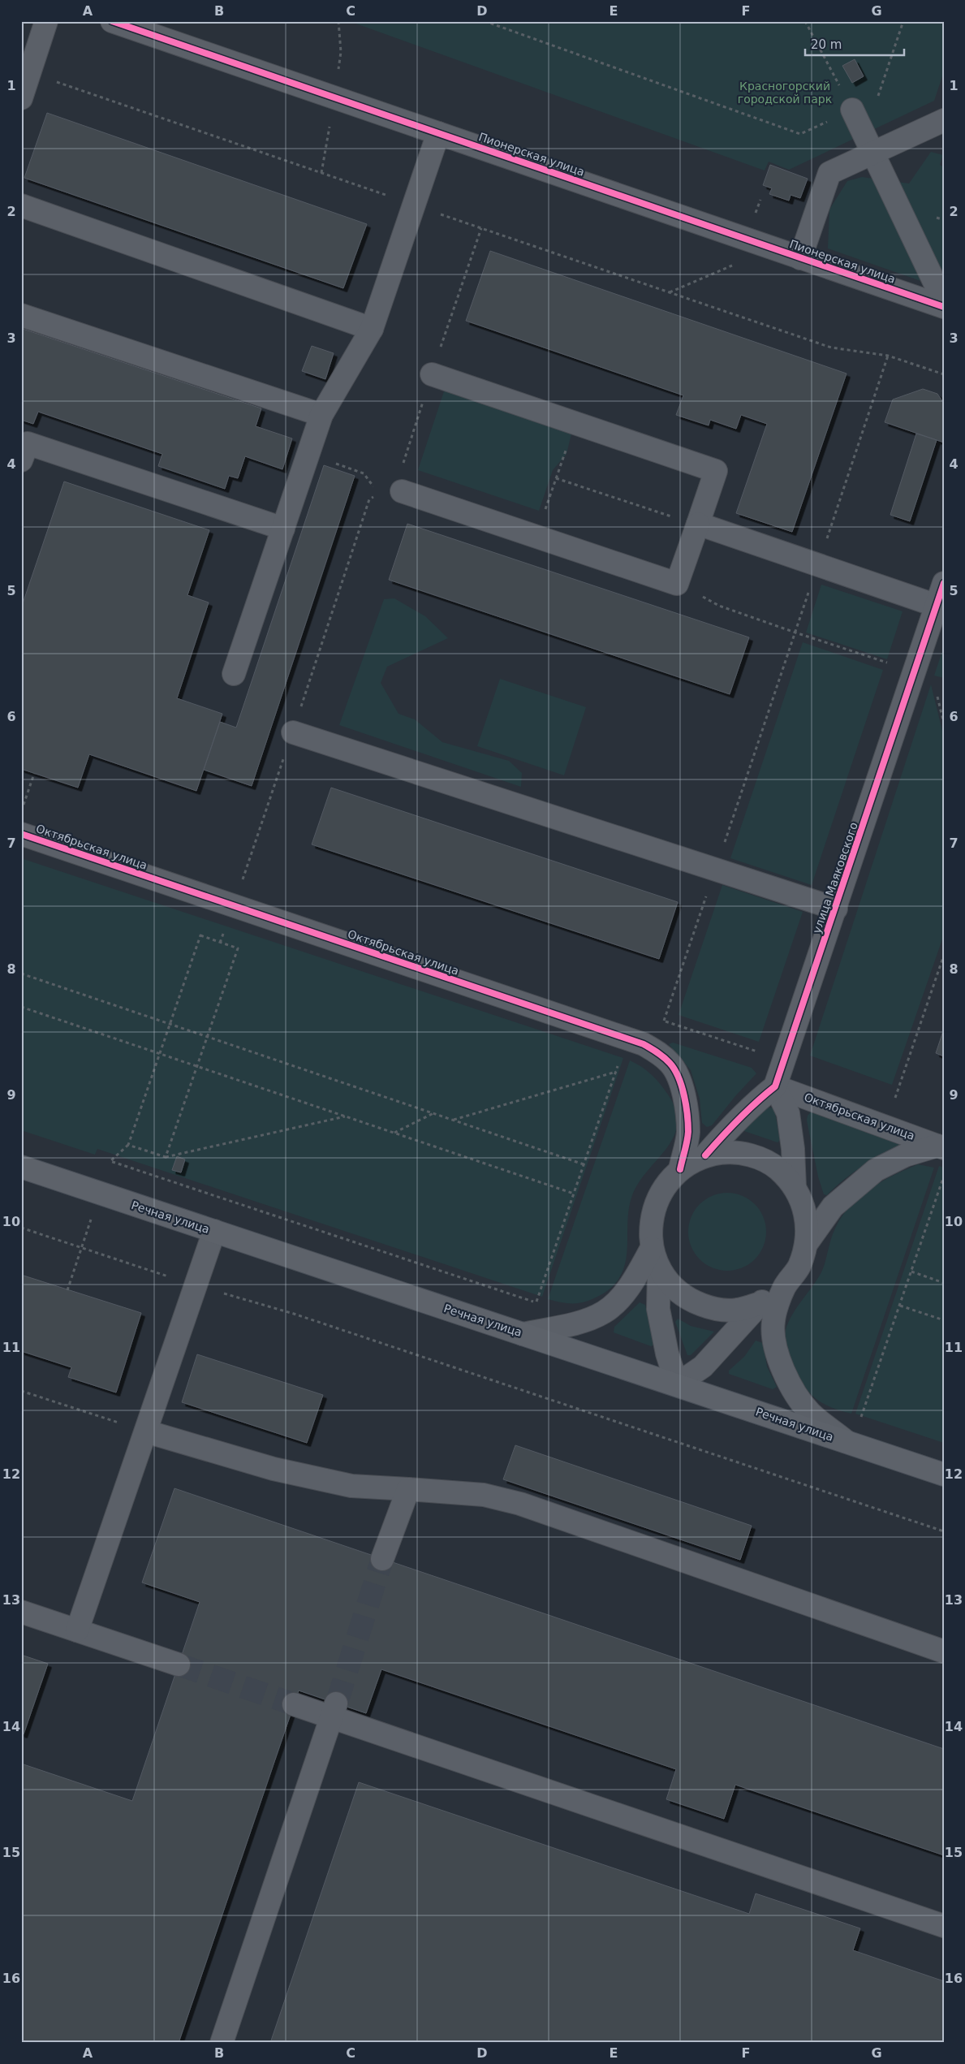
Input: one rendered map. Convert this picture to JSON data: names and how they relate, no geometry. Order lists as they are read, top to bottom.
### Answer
{
  "streets": {
    "main road": ["Речная улица"],
    "street": ["Пионерская улица", "Октябрьская улица", "улица Маяковского"]
  },
  "crossings": [
    ["Октябрьская улица", "улица Маяковского"]
  ],
  "parks": ["Красногорский городской парк"],
  "scale_bar": "20 m",
  "grid": {
    "columns": [
      "A",
      "B",
      "C",
      "D",
      "E",
      "F",
      "G"
    ],
    "rows": [
      "1",
      "2",
      "3",
      "4",
      "5",
      "6",
      "7",
      "8",
      "9",
      "10",
      "11",
      "12",
      "13",
      "14",
      "15",
      "16"
    ]
  }
}
